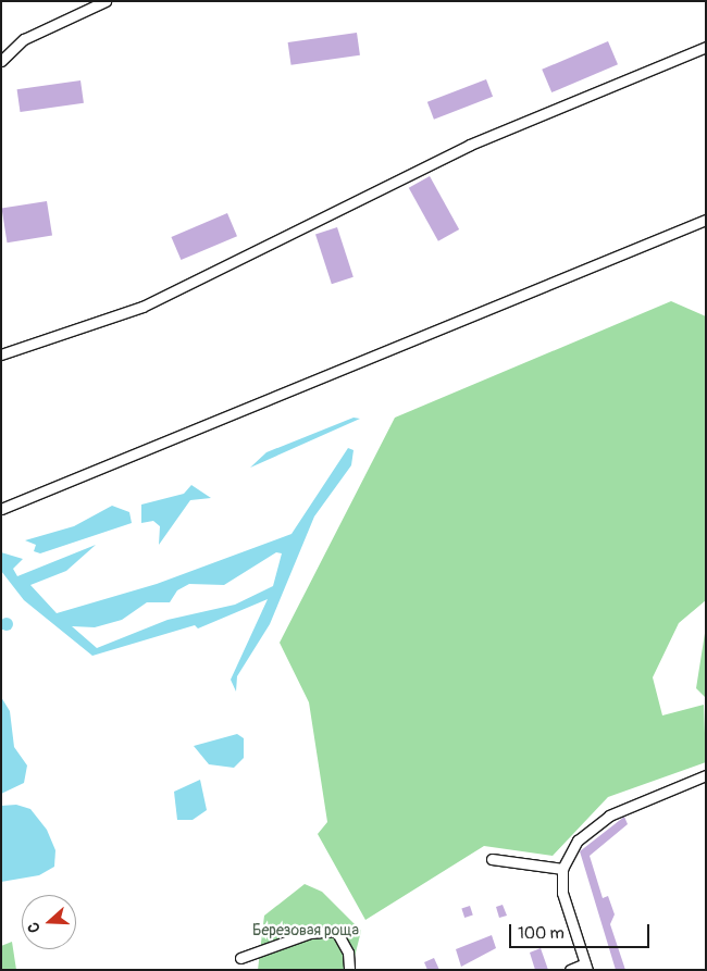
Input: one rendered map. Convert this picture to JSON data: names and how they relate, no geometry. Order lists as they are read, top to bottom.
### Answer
{
  "parks": ["Березовая роща"],
  "scale_bar": "100 m",
  "north": "left"
}
